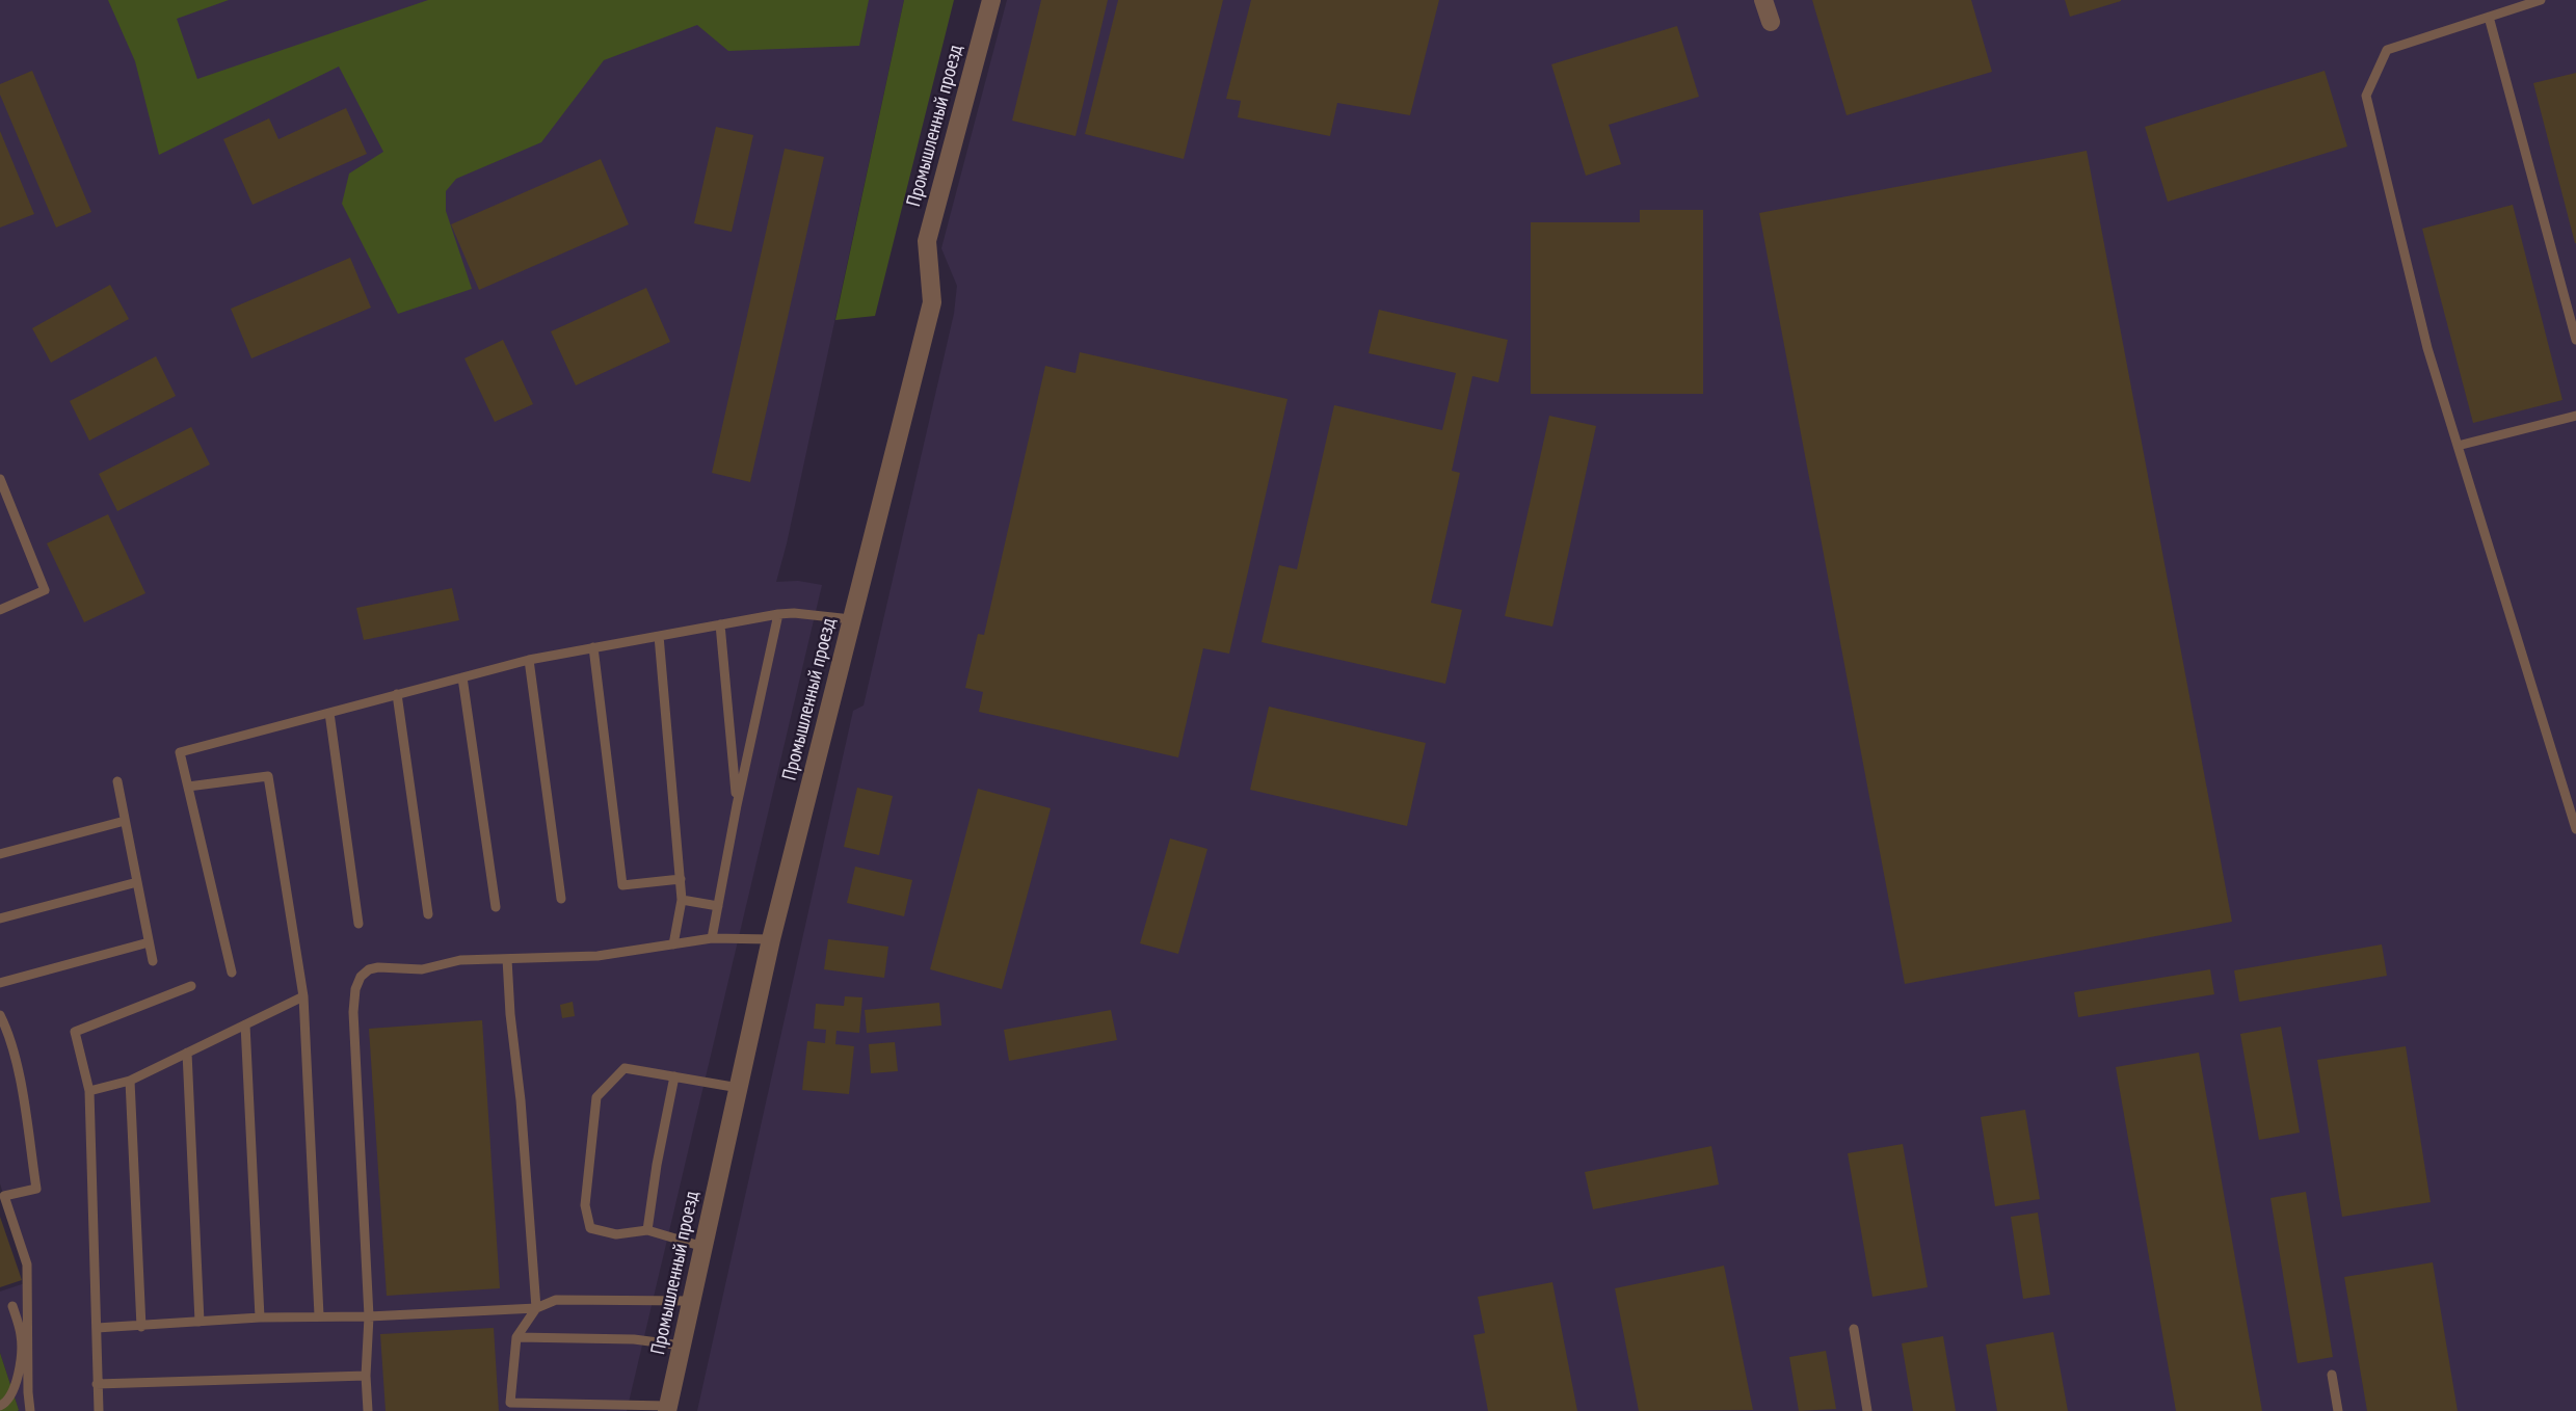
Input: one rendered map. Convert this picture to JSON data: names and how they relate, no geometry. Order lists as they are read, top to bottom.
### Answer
{
  "streets": {
    "street": ["Промышленный проезд"]
  }
}
